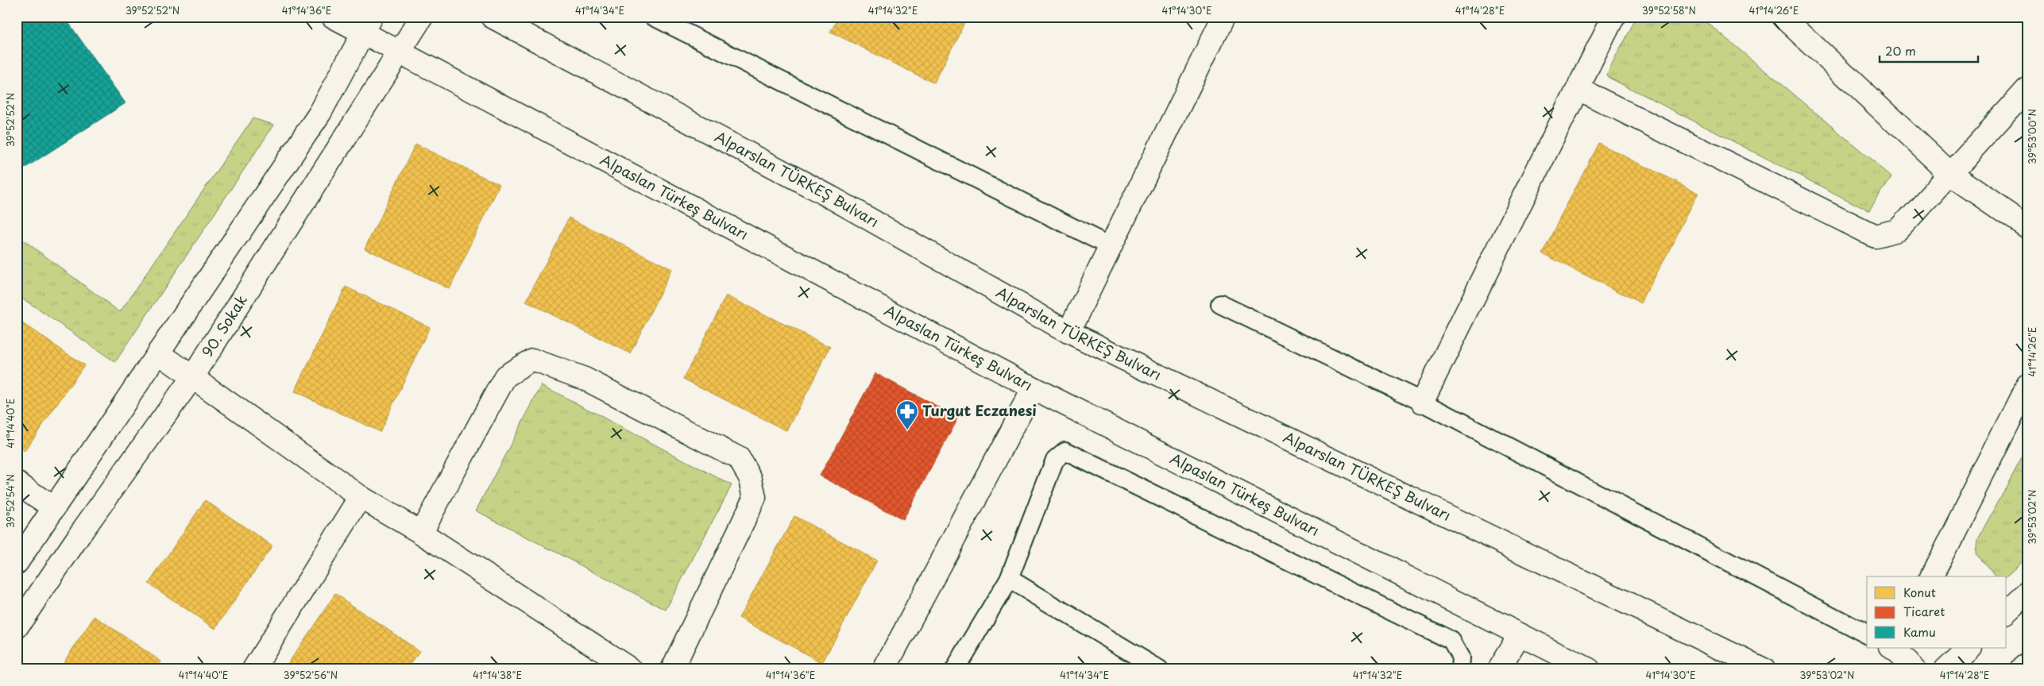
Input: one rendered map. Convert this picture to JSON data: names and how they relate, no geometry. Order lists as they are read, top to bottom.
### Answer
{
  "streets": {
    "street": ["Alparslan TÜRKEŞ Bulvarı", "Alpaslan Türkeş Bulvarı", "90. Sokak"]
  },
  "crossings": [
    ["Alpaslan Türkeş Bulvarı", "90. Sokak"]
  ],
  "places": {
    "pharmacy": ["Turgut Eczanesi"]
  },
  "legend": ["Konut", "Ticaret", "Kamu"],
  "scale_bar": "20 m",
  "coordinates": [
    "39°52'52\"N",
    "41°14'36\"E",
    "41°14'34\"E",
    "41°14'32\"E",
    "41°14'30\"E",
    "41°14'28\"E",
    "39°52'58\"N",
    "41°14'26\"E",
    "39°53'00\"N",
    "41°14'40\"E",
    "39°52'54\"N",
    "39°53'02\"N",
    "39°52'56\"N",
    "41°14'38\"E"
  ]
}
